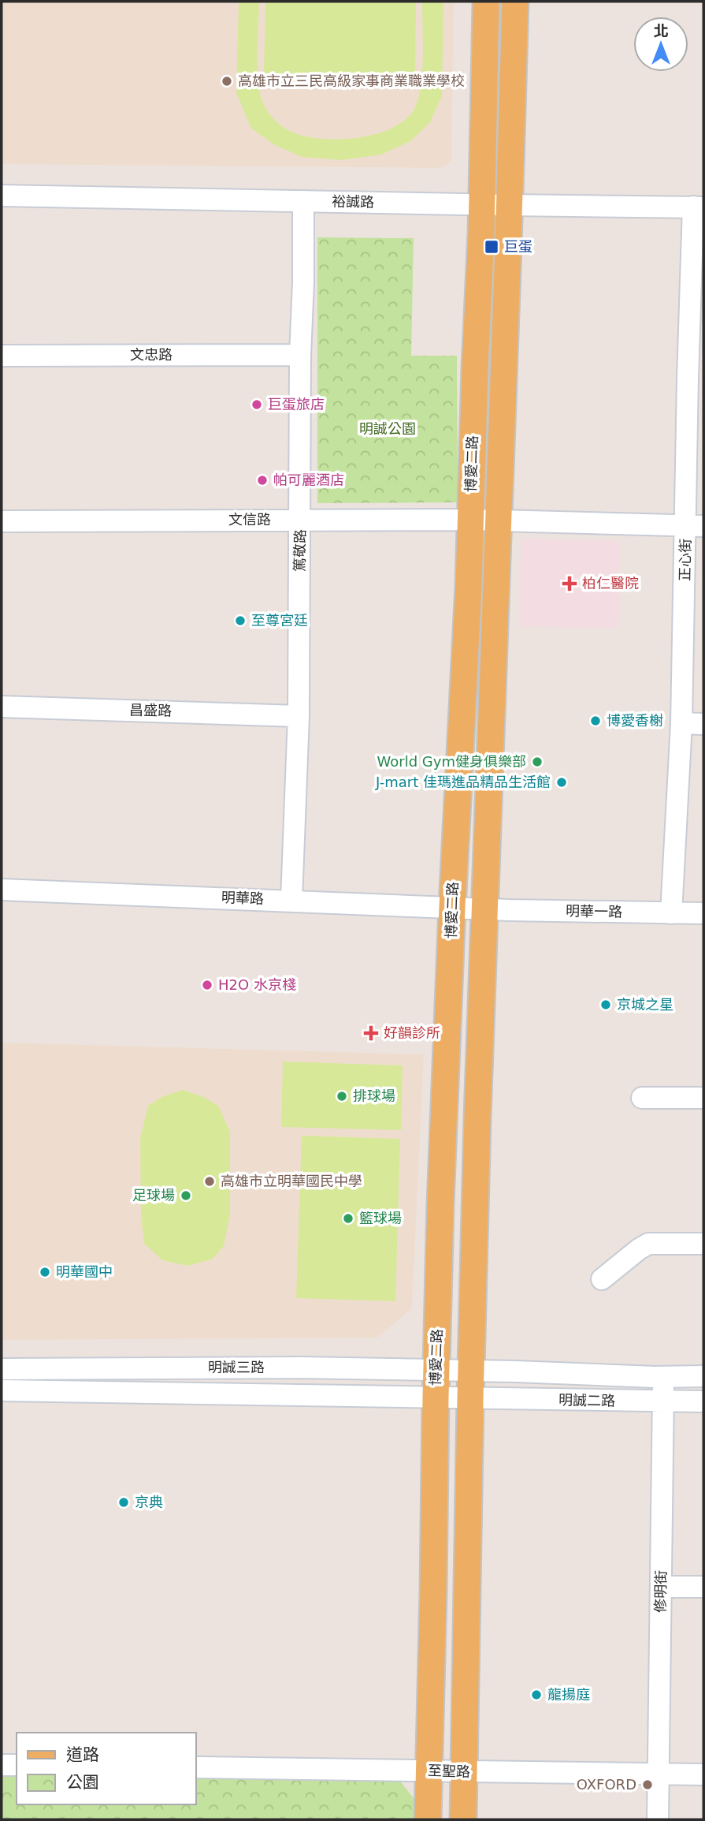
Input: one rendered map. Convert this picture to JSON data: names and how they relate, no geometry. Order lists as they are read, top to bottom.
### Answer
{
  "streets": {
    "main road": ["博愛二路"],
    "street": [
      "裕誠路",
      "文忠路",
      "文信路",
      "篤敬路",
      "正心街",
      "昌盛路",
      "明華路",
      "明華一路",
      "明誠三路",
      "明誠二路",
      "修明街",
      "至聖路"
    ]
  },
  "crossings": [
    ["裕誠路", "博愛二路"],
    ["裕誠路", "篤敬路"],
    ["裕誠路", "正心街"],
    ["文忠路", "篤敬路"],
    ["博愛二路", "文信路"],
    ["博愛二路", "明華路"],
    ["博愛二路", "明華一路"],
    ["博愛二路", "明誠三路"],
    ["博愛二路", "明誠二路"],
    ["博愛二路", "至聖路"],
    ["文信路", "篤敬路"],
    ["文信路", "正心街"],
    ["篤敬路", "昌盛路"],
    ["篤敬路", "明華路"],
    ["正心街", "明華一路"],
    ["明華路", "明華一路"],
    ["明誠三路", "明誠二路"],
    ["明誠二路", "修明街"],
    ["修明街", "至聖路"]
  ],
  "parks": ["明誠公園"],
  "places": {
    "other": [
      "高雄市立三民高級家事商業職業學校",
      "巨蛋旅店",
      "帕可麗酒店",
      "至尊宮廷",
      "博愛香榭",
      "World Gym健身俱樂部",
      "J-mart 佳瑪進品精品生活館",
      "H2O 水京棧",
      "京城之星",
      "排球場",
      "高雄市立明華國民中學",
      "足球場",
      "籃球場",
      "明華國中",
      "京典",
      "龍揚庭",
      "OXFORD"
    ],
    "transit": ["巨蛋"],
    "health": ["柏仁醫院", "好韻診所"]
  },
  "legend": ["道路", "公園"],
  "north": "top"
}
